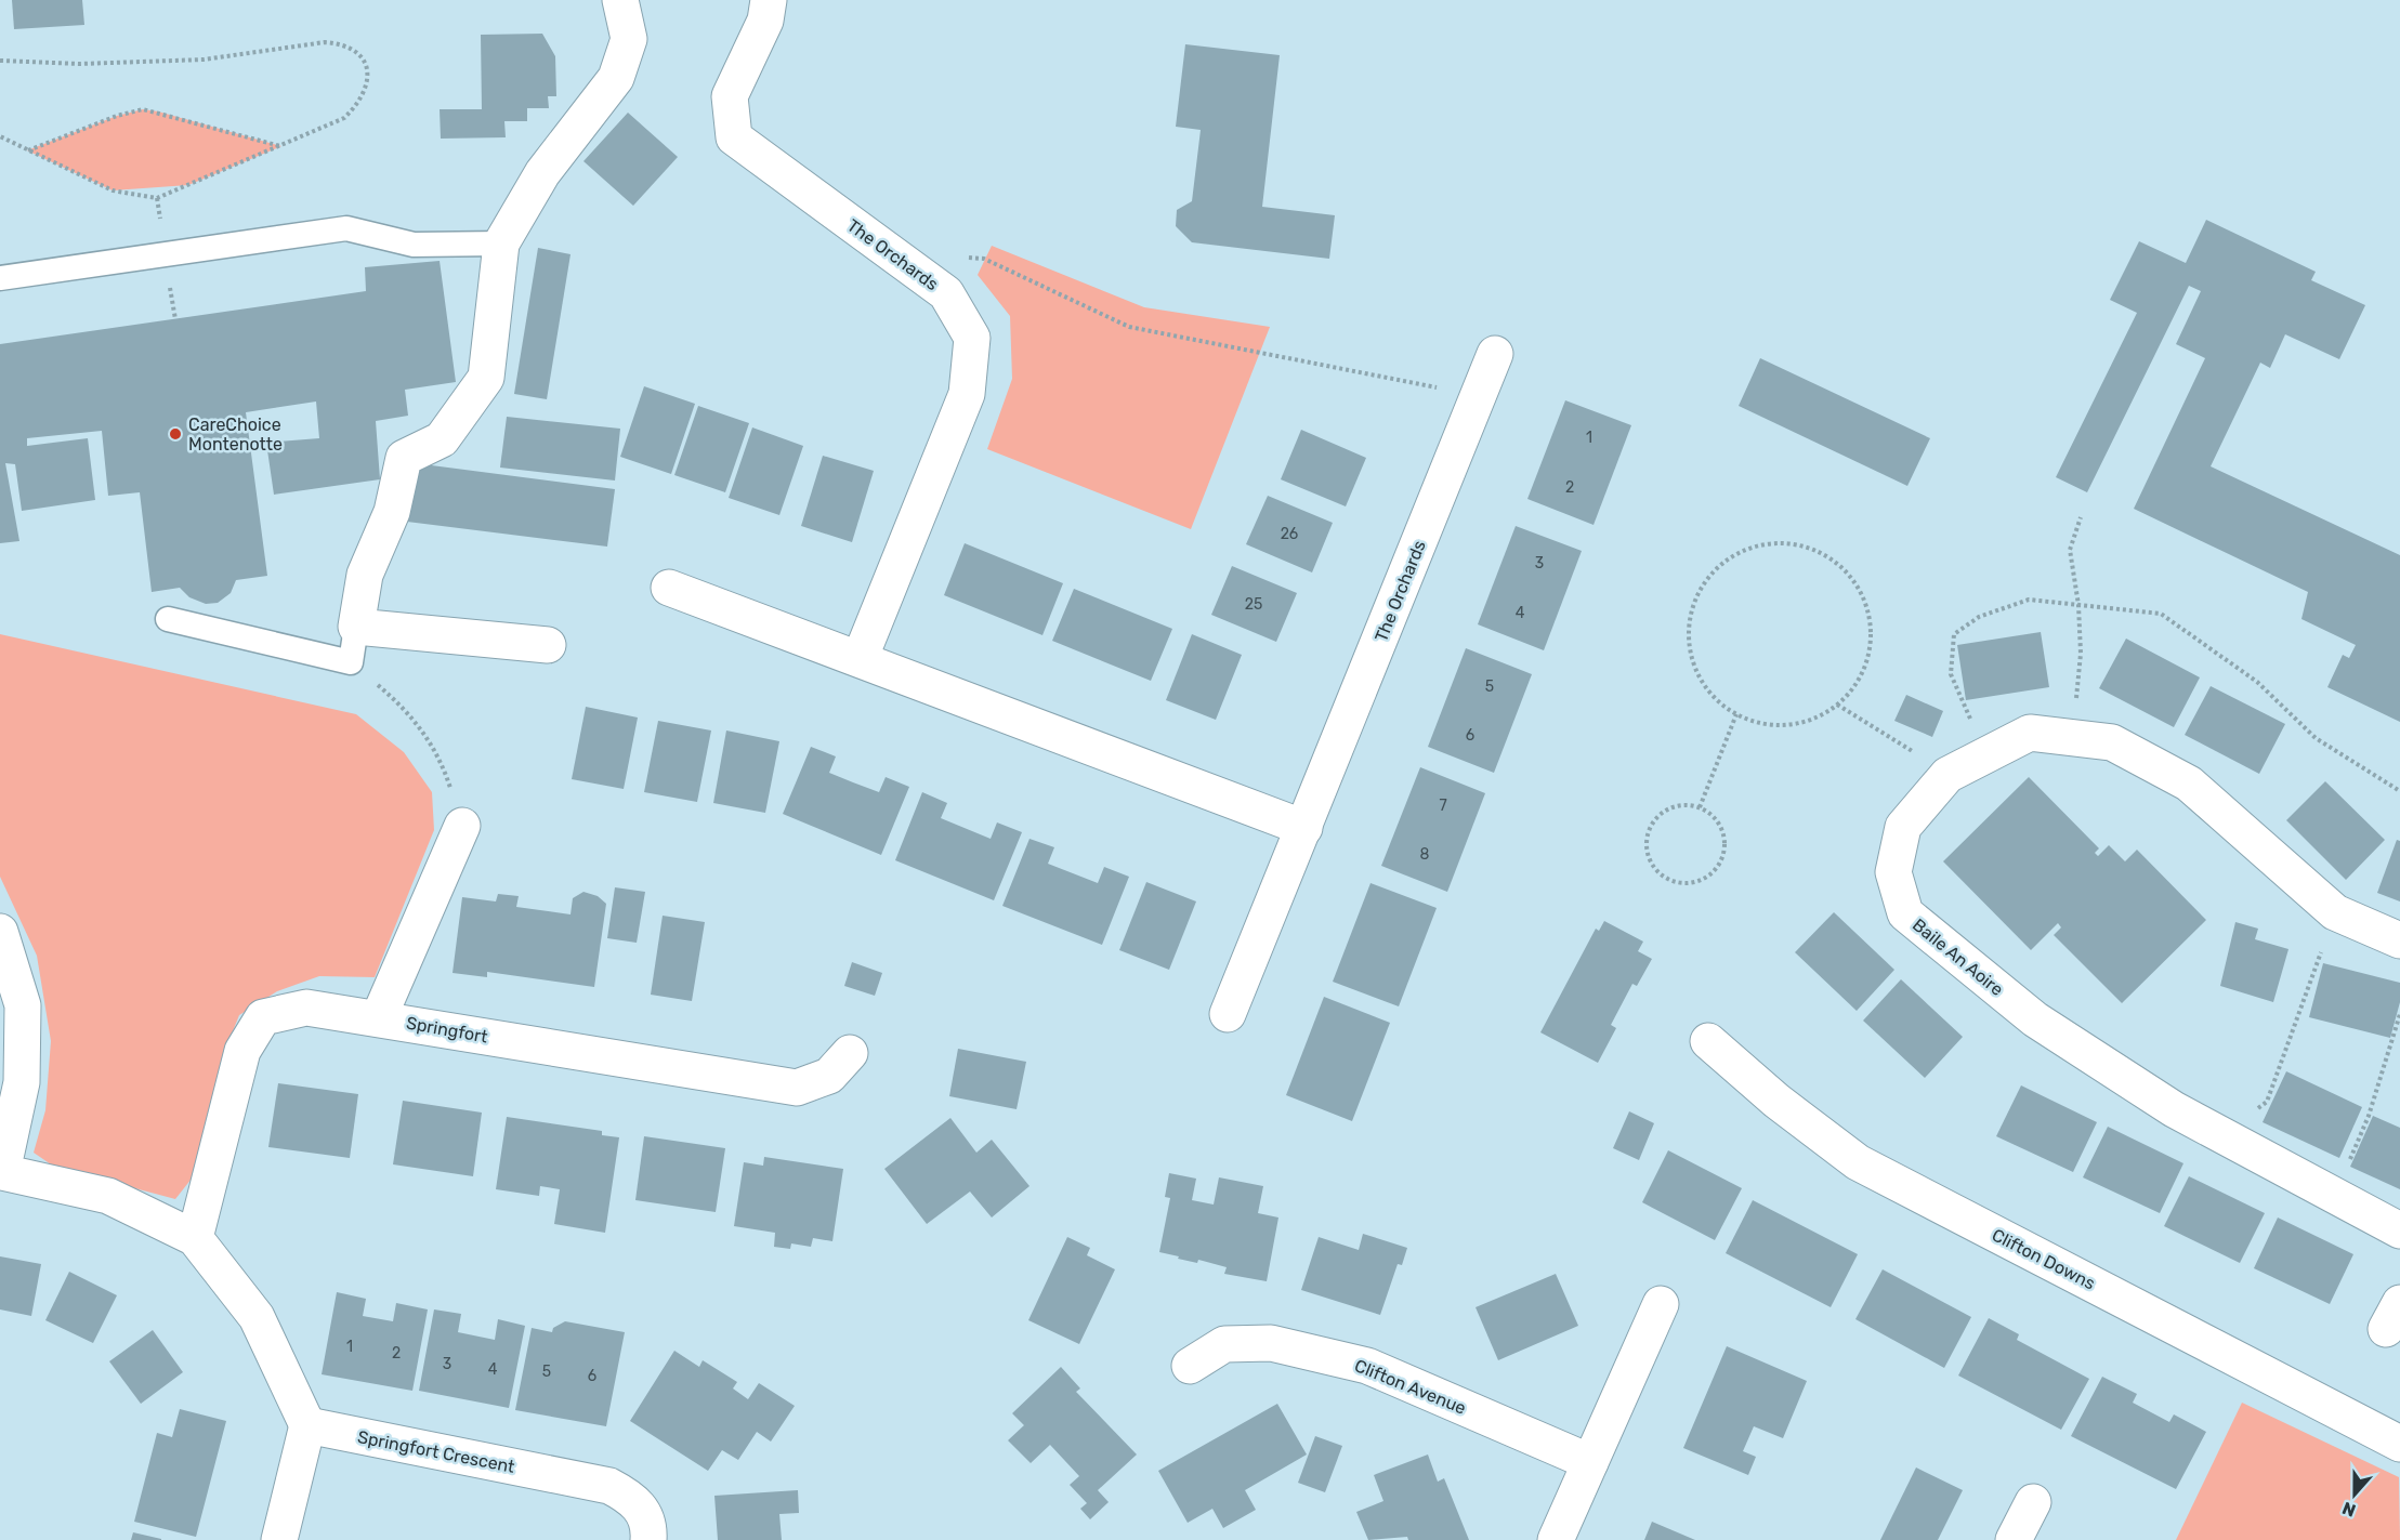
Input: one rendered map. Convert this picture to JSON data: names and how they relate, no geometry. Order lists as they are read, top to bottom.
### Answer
{
  "streets": {
    "street": [
      "The Orchards",
      "Baile An Aoire",
      "Springfort",
      "Clifton Downs",
      "Clifton Avenue",
      "Springfort Crescent"
    ]
  },
  "places": ["CareChoice Montenotte"],
  "house_numbers": [
    "1",
    "2",
    "26",
    "3",
    "25",
    "4",
    "5",
    "6",
    "7",
    "8",
    "1",
    "2",
    "3",
    "4",
    "5",
    "6"
  ],
  "north": "bottom"
}
